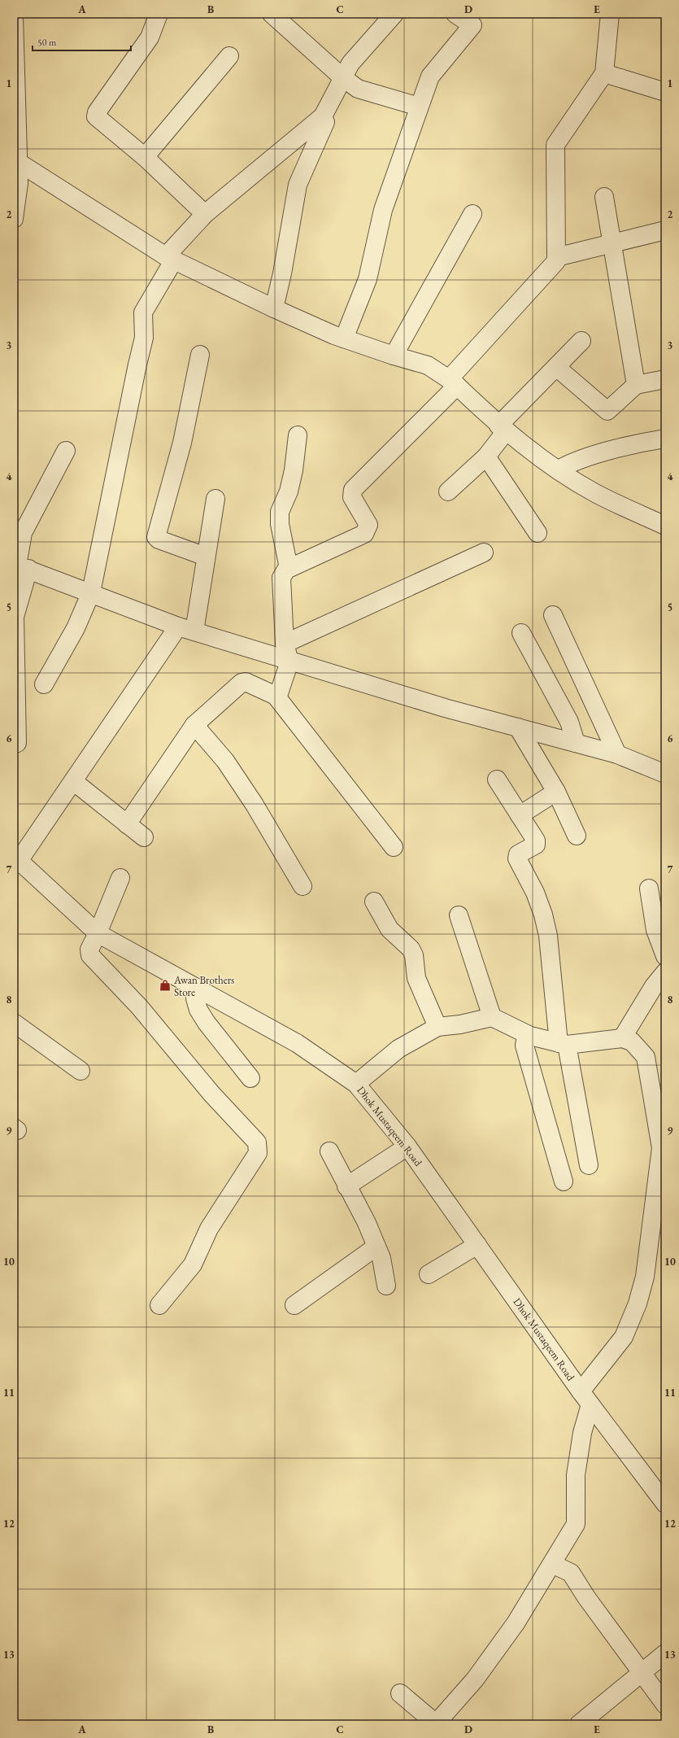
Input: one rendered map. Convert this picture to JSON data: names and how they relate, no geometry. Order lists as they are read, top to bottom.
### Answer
{
  "streets": {
    "street": ["Dhok Mustaqeem Road"]
  },
  "places": {
    "shop": ["Awan Brothers Store"]
  },
  "scale_bar": "50 m",
  "grid": {
    "columns": [
      "A",
      "B",
      "C",
      "D",
      "E"
    ],
    "rows": [
      "1",
      "2",
      "3",
      "4",
      "5",
      "6",
      "7",
      "8",
      "9",
      "10",
      "11",
      "12",
      "13"
    ]
  }
}
